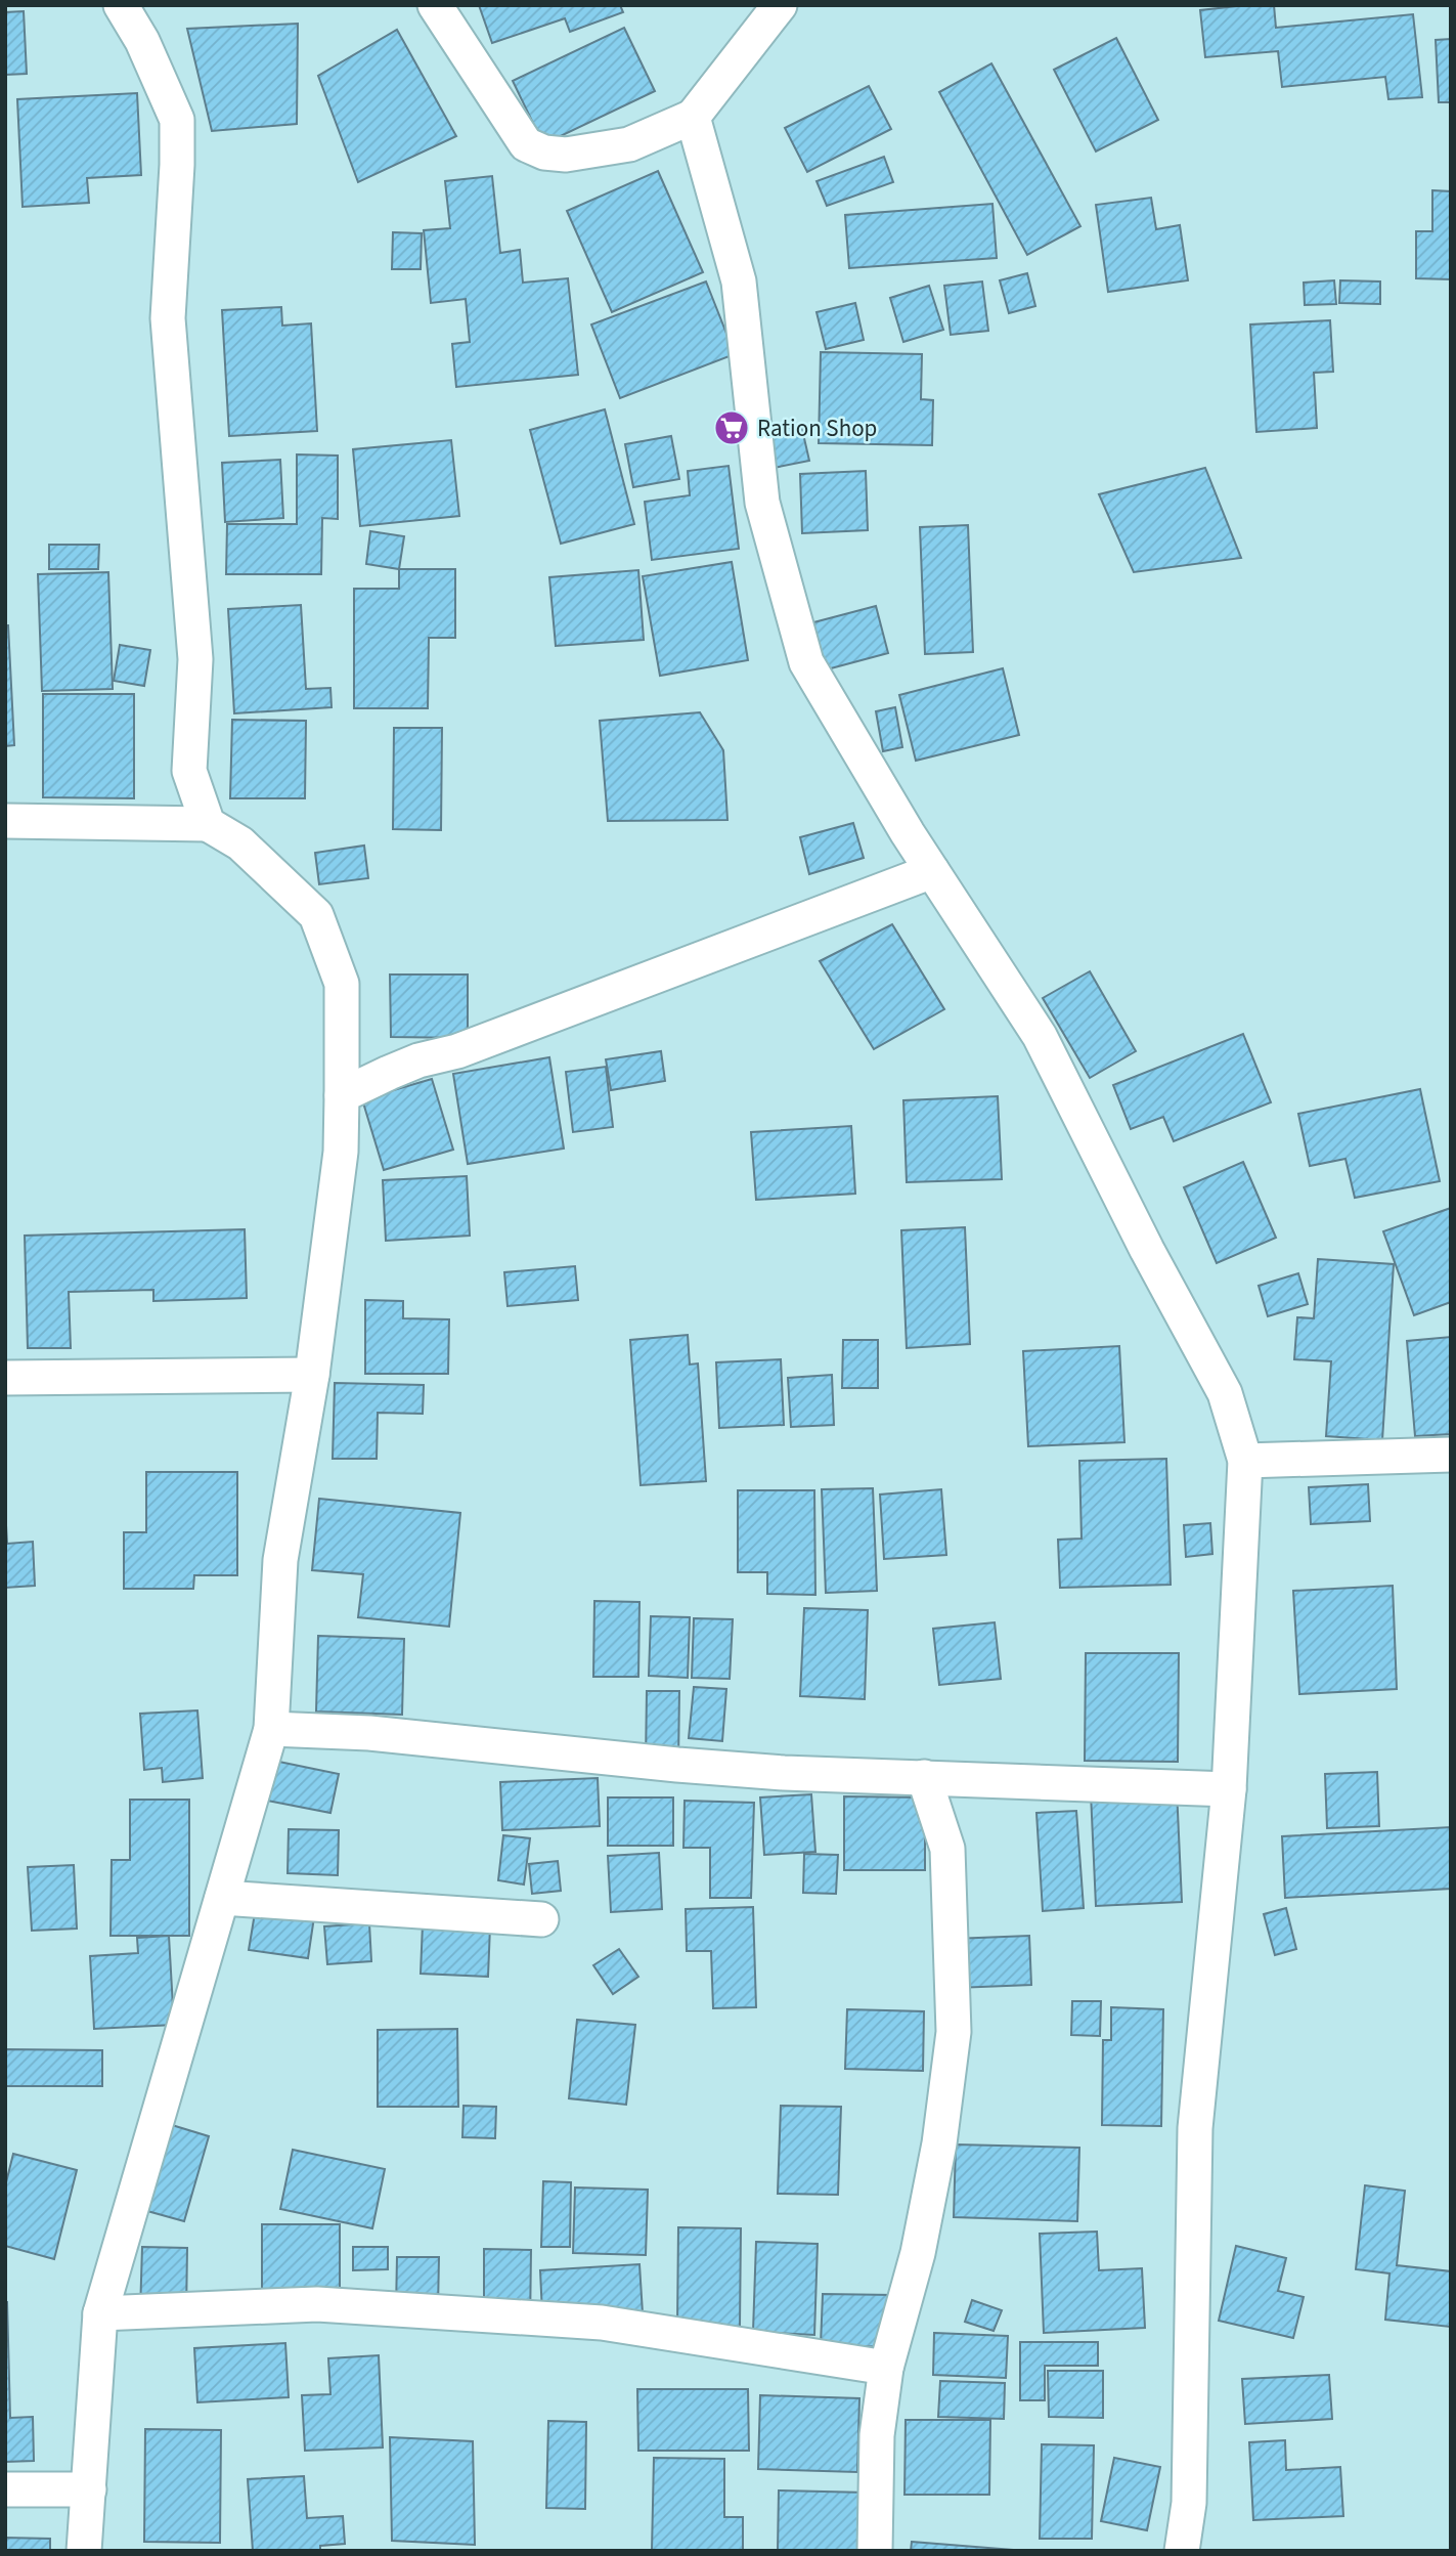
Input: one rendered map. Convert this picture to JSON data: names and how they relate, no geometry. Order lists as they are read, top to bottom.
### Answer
{
  "places": {
    "supermarket": ["Ration Shop"]
  }
}
